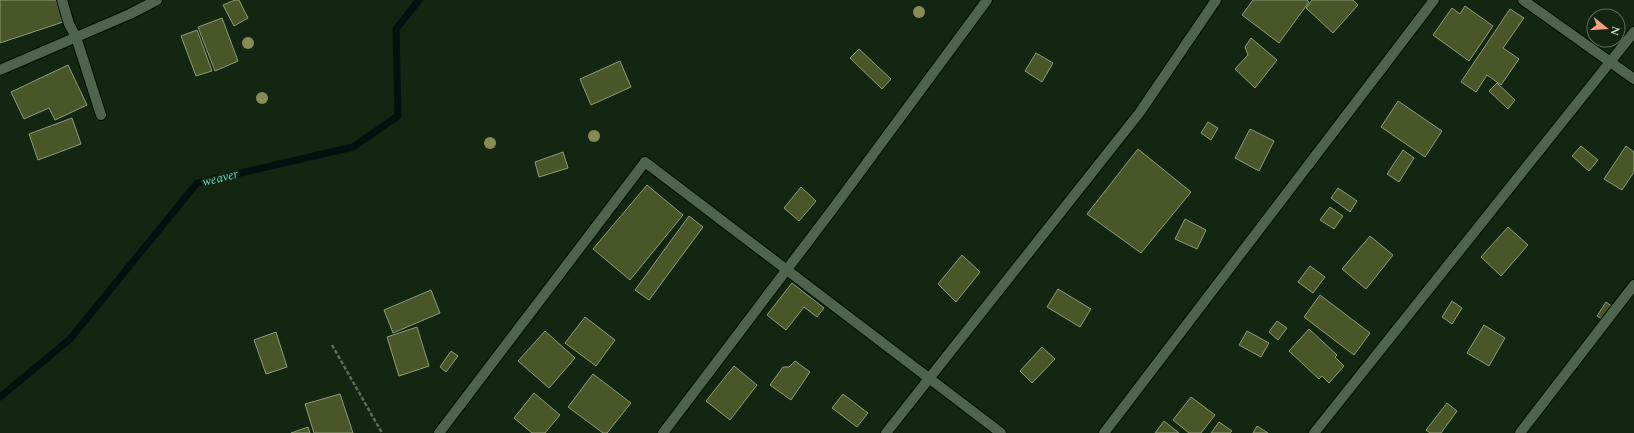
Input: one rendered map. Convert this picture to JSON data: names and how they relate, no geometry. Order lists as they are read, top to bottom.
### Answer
{
  "water": ["weaver"],
  "north": "right"
}
